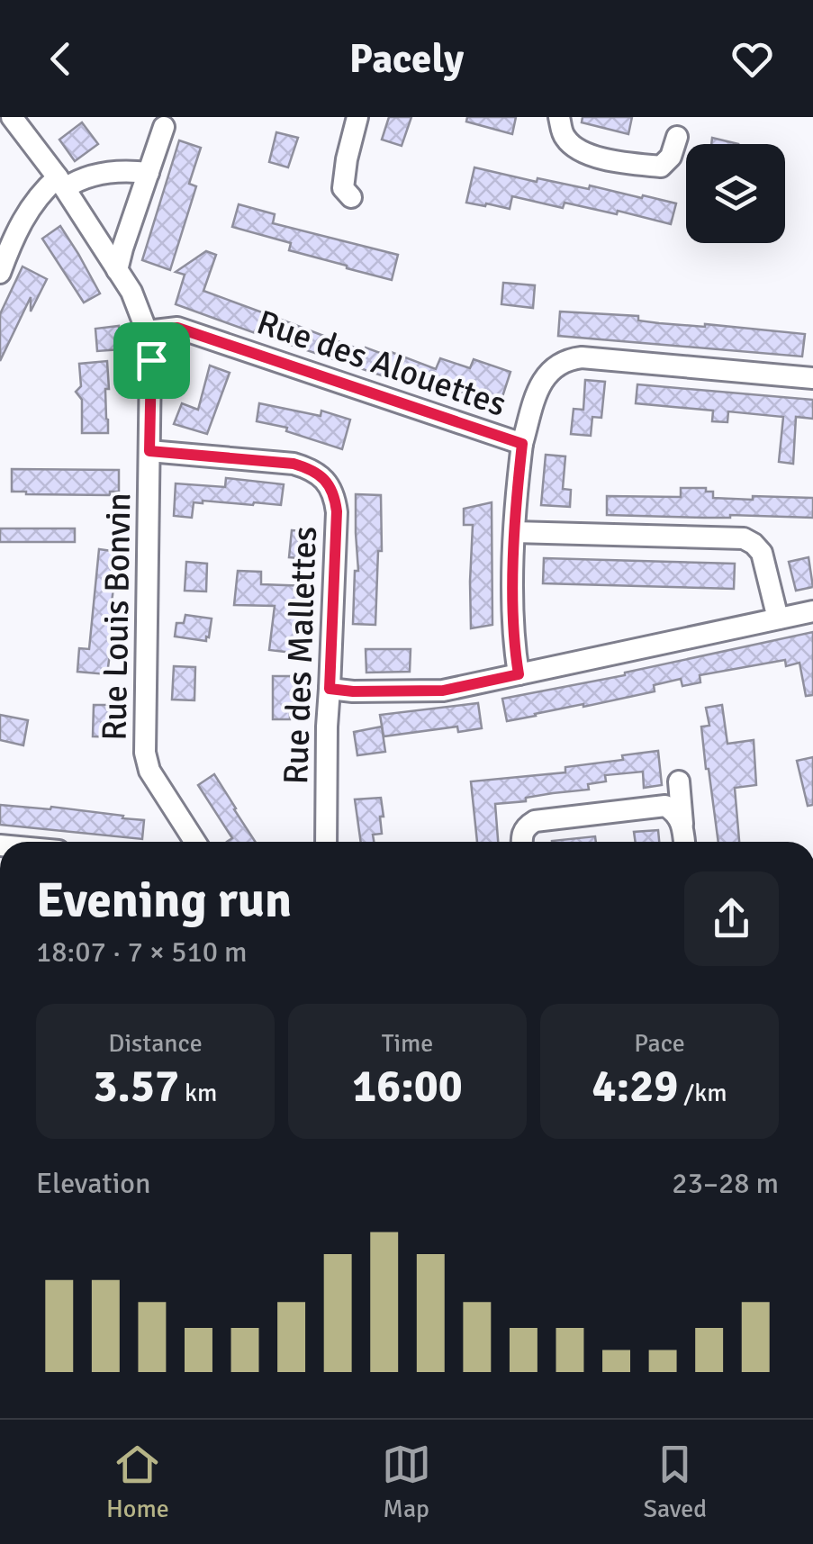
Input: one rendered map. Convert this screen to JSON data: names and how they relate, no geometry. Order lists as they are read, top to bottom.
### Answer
{
  "streets": {
    "street": ["Rue des Alouettes", "Rue Louis Bonvin", "Rue des Mallettes"]
  },
  "crossings": [
    ["Rue Louis Bonvin", "Rue des Mallettes"]
  ],
  "page": {
    "header": "Pacely",
    "heading": ["Evening run", "18:07 · 7 × 510 m"],
    "stats": [
      ["Distance", "3.57 km"],
      ["Time", "16:00"],
      ["Pace", "4:29 /km"]
    ],
    "chart": ["Elevation", "23–28 m"],
    "tabs": ["Home", "Map", "Saved"]
  }
}
